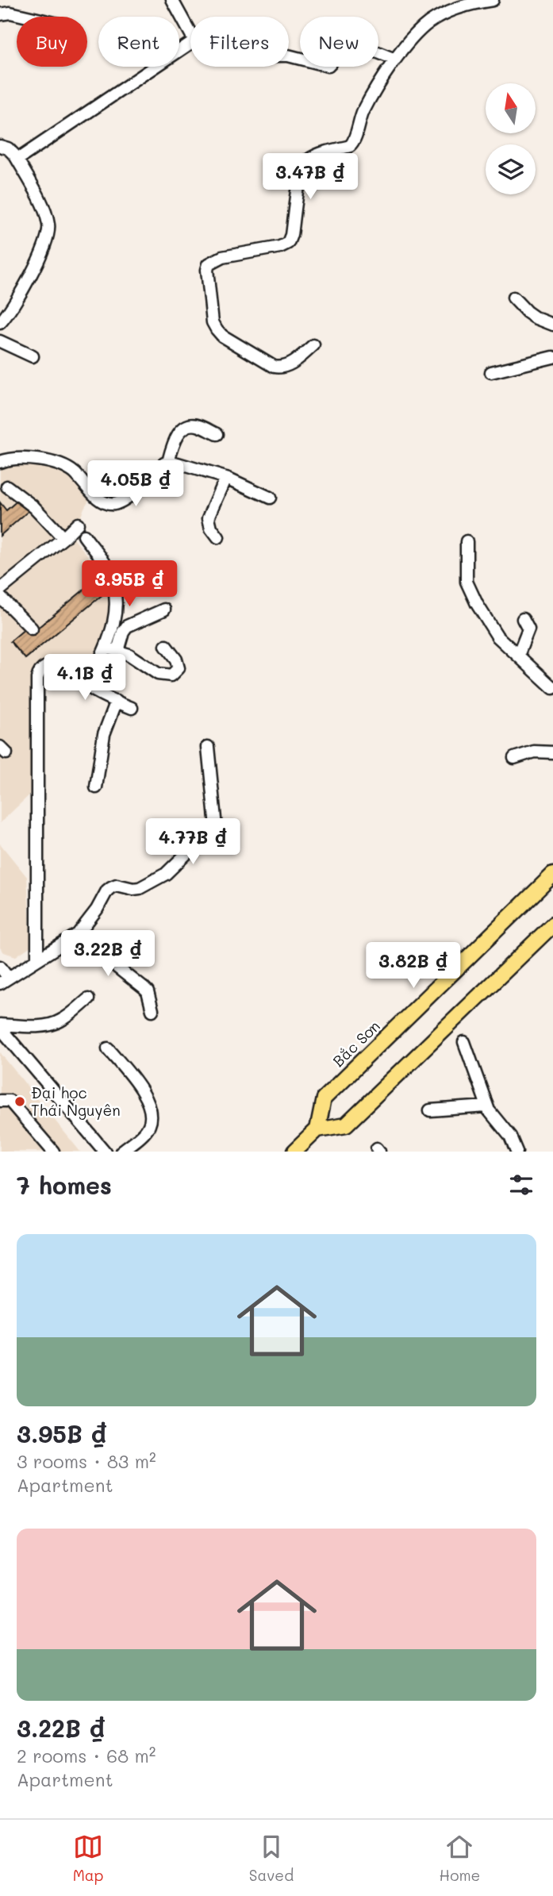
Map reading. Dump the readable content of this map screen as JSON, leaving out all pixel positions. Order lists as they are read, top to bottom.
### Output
{
  "streets": {
    "main road": ["Bắc Sơn"]
  },
  "places": ["Đại học Thái Nguyên"],
  "north": "top",
  "page": {
    "chip": [
      "Buy",
      "Rent",
      "Filters",
      "New"
    ],
    "price": [
      "3.47B ₫",
      "4.05B ₫",
      "3.95B ₫",
      "4.1B ₫",
      "4.77B ₫",
      "3.22B ₫",
      "3.82B ₫"
    ],
    "heading": "7 homes",
    "list": [
      {
        "name": "3.95B ₫",
        "note": "3 rooms · 83 m² · Apartment"
      },
      {
        "name": "3.22B ₫",
        "note": "2 rooms · 68 m² · Apartment"
      }
    ],
    "tabs": ["Map", "Saved", "Home"]
  }
}
